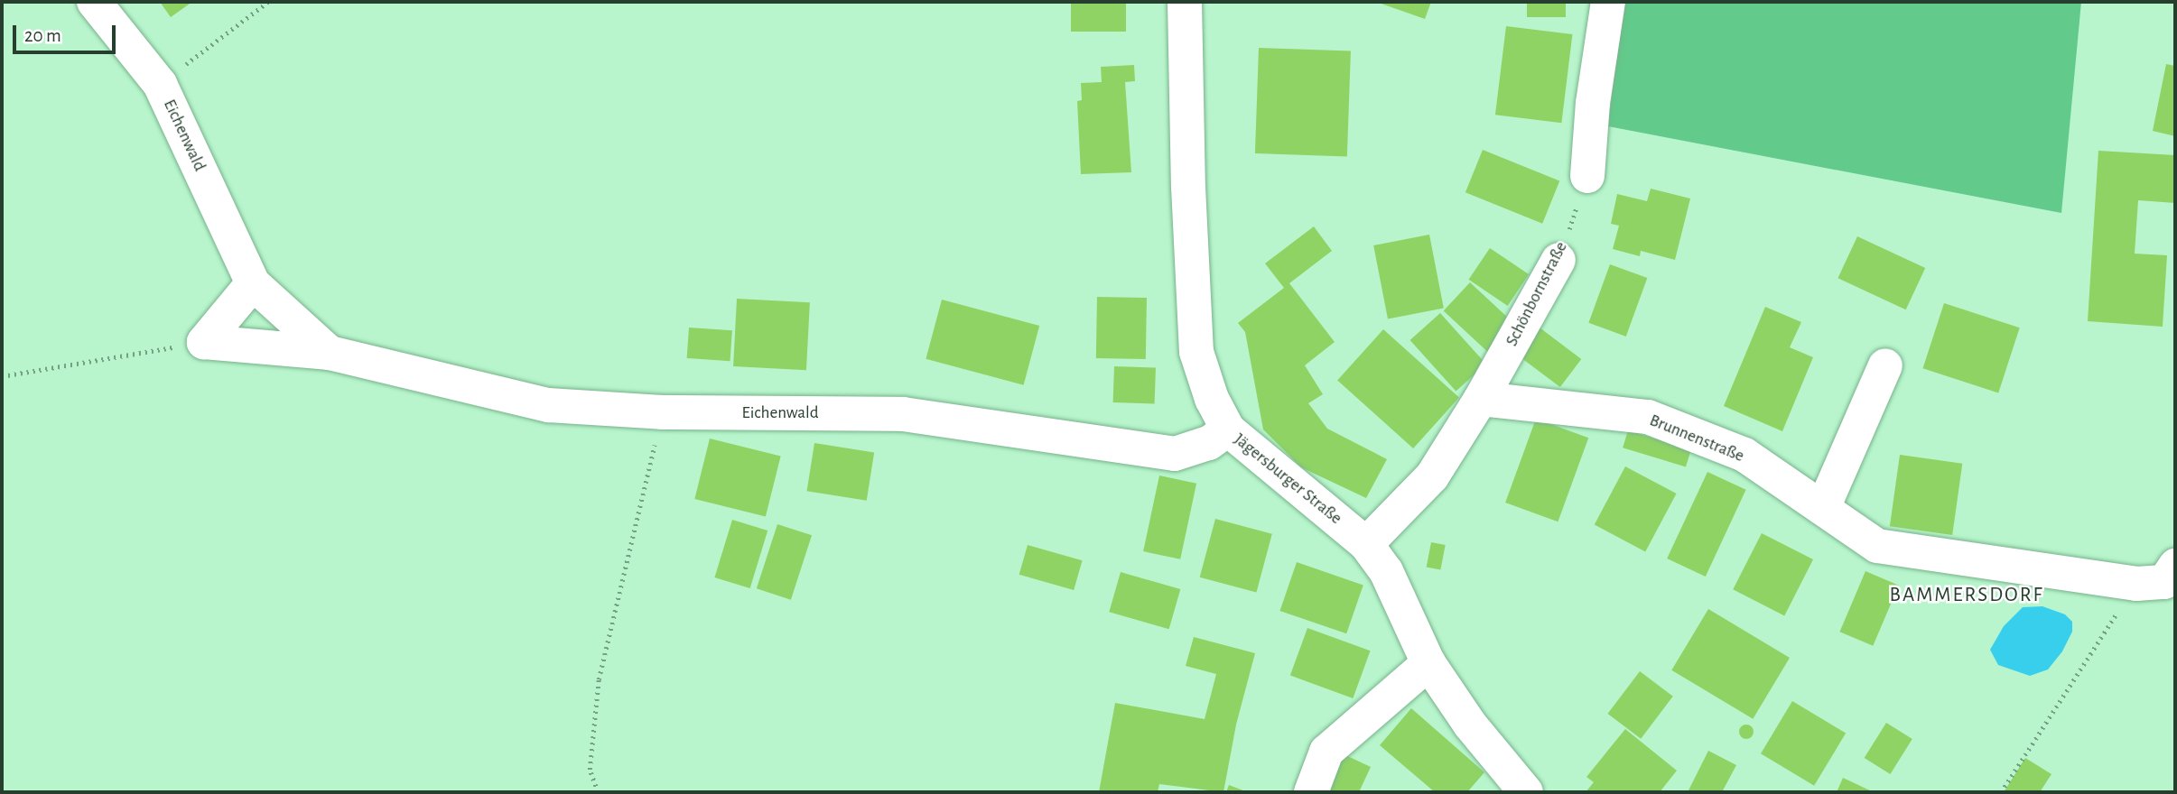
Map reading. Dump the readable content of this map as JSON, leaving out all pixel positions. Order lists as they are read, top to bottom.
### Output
{
  "streets": {
    "street": [
      "Eichenwald",
      "Schönbornstraße",
      "Brunnenstraße",
      "Jägersburger Straße"
    ]
  },
  "crossings": [
    ["Eichenwald", "Jägersburger Straße"],
    ["Schönbornstraße", "Brunnenstraße"],
    ["Schönbornstraße", "Jägersburger Straße"]
  ],
  "districts": ["BAMMERSDORF"],
  "scale_bar": "20 m"
}
